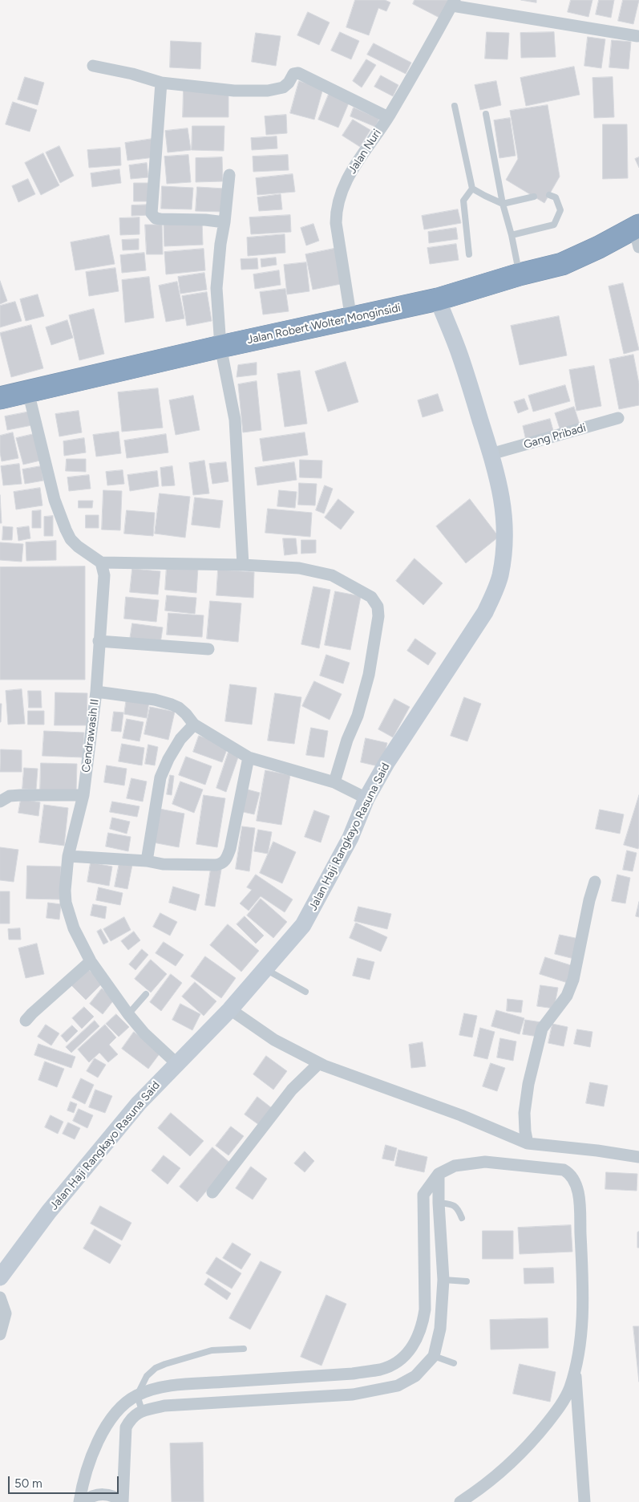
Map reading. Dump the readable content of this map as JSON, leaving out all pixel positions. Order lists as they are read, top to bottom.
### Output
{
  "streets": {
    "highway": ["Jalan Robert Wolter Monginsidi"],
    "street": [
      "Jalan Nuri",
      "Gang Pribadi",
      "Cendrawasih II",
      "Jalan Haji Rangkayo Rasuna Said"
    ]
  },
  "crossings": [
    ["Jalan Nuri", "Jalan Robert Wolter Monginsidi"],
    ["Jalan Robert Wolter Monginsidi", "Jalan Haji Rangkayo Rasuna Said"],
    ["Gang Pribadi", "Jalan Haji Rangkayo Rasuna Said"],
    ["Cendrawasih II", "Jalan Haji Rangkayo Rasuna Said"]
  ],
  "scale_bar": "50 m"
}
